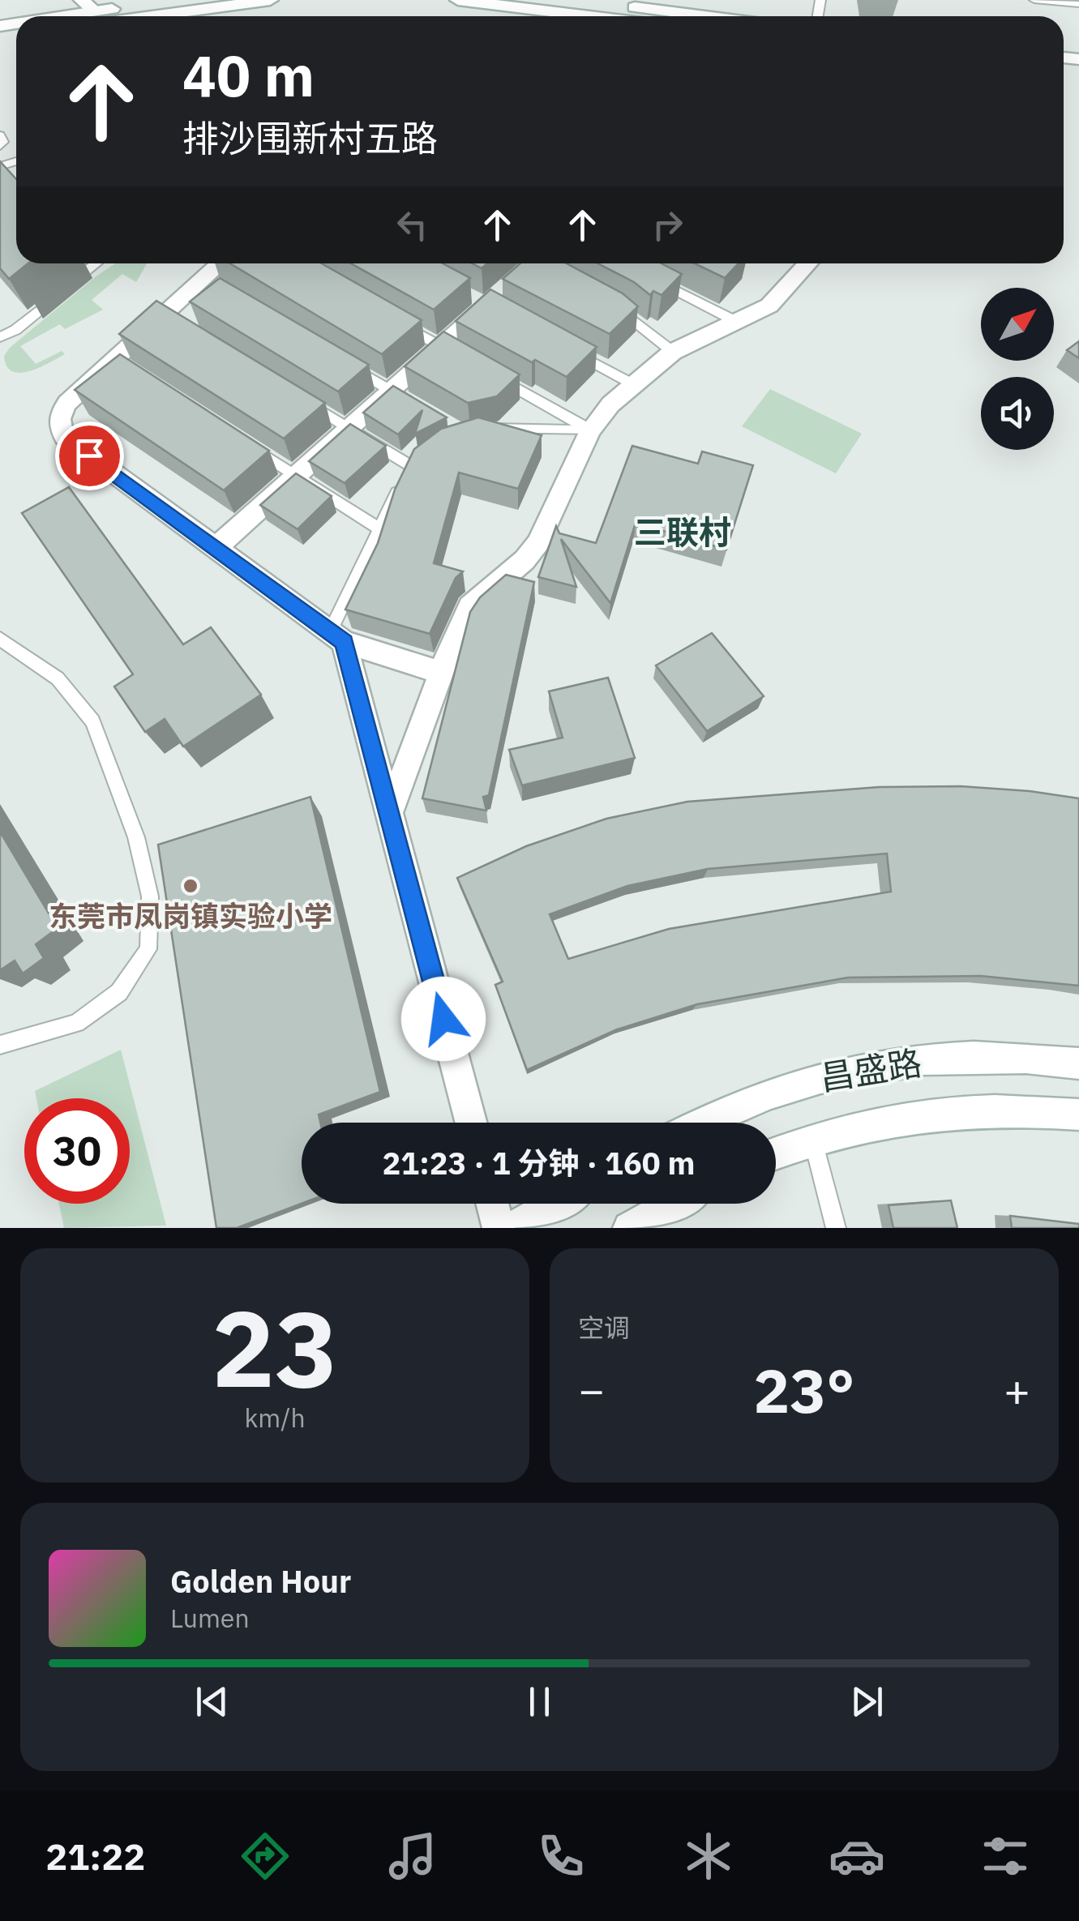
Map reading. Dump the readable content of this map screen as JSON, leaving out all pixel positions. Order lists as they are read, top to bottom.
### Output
{
  "streets": {
    "street": ["昌盛路"]
  },
  "districts": ["三联村"],
  "places": ["东莞市凤岗镇实验小学"],
  "north": "top right",
  "page": {
    "turn": ["40 m", "排沙围新村五路"],
    "limit": "30",
    "trip": "21:23 · 1 分钟 · 160 m",
    "tile": [
      ["23", "km/h"],
      "空调"
    ],
    "heat": ["−", "23°", "+"],
    "song": ["Golden Hour", "Lumen"],
    "tabs": "21:22"
  }
}
